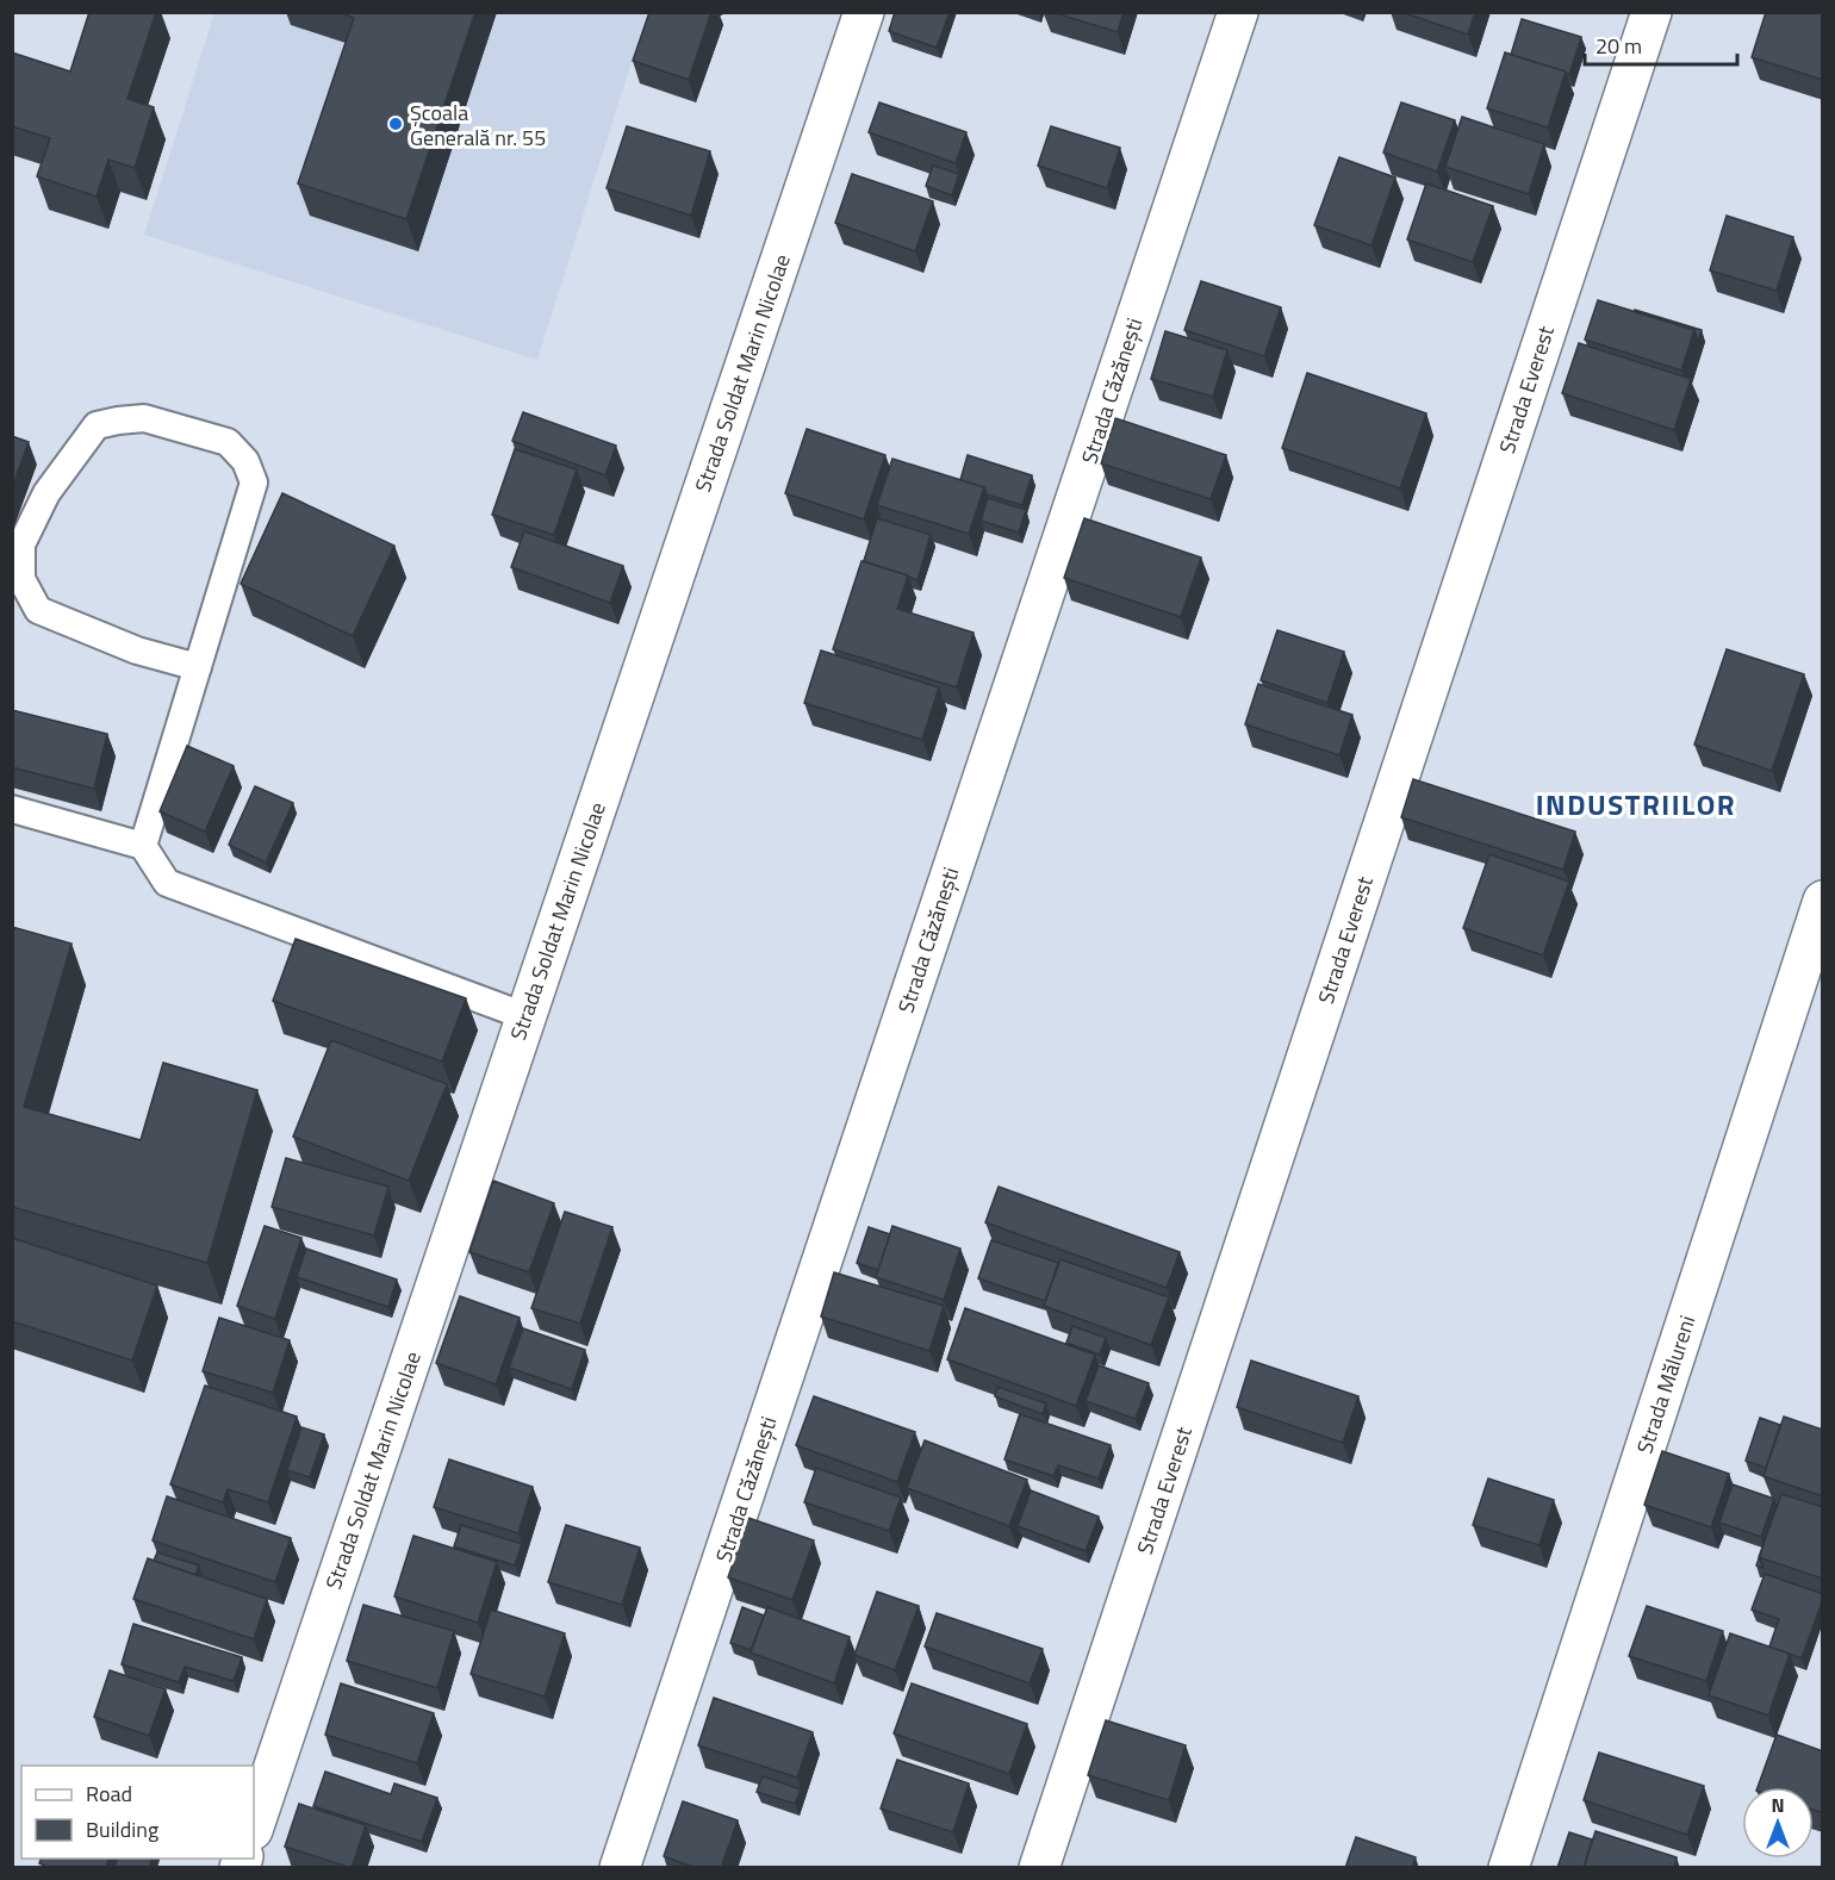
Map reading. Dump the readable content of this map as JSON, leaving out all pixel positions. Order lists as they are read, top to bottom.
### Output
{
  "streets": {
    "street": [
      "Strada Soldat Marin Nicolae",
      "Strada Everest",
      "Strada Căzănești",
      "Strada Mălureni"
    ]
  },
  "districts": ["INDUSTRIILOR"],
  "places": ["Școala Generală nr. 55"],
  "legend": ["Road", "Building"],
  "scale_bar": "20 m",
  "north": "top"
}
